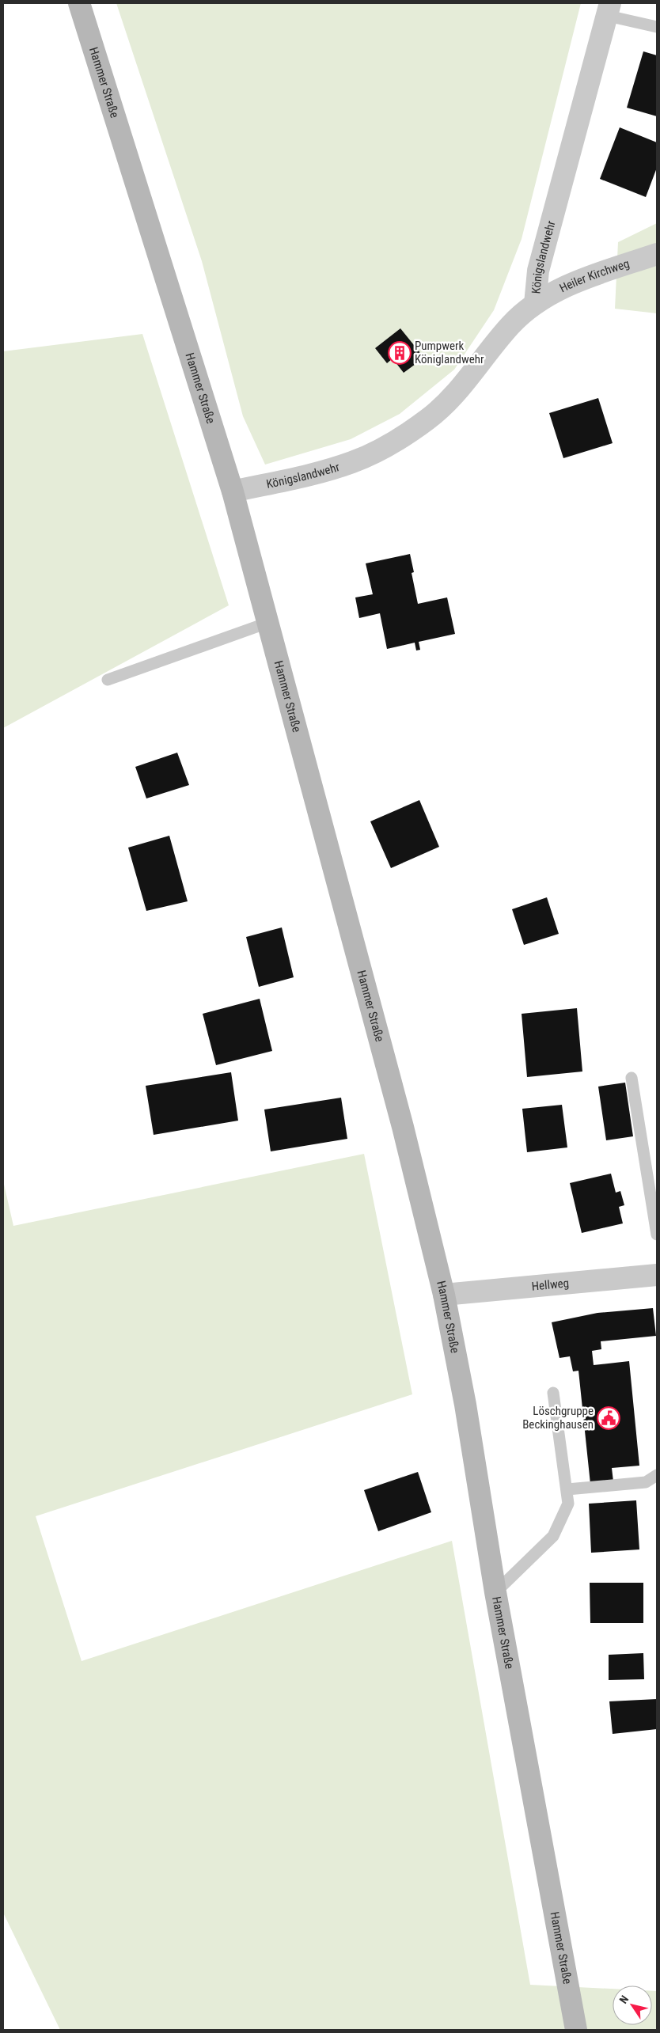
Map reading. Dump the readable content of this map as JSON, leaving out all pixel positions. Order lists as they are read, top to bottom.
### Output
{
  "streets": {
    "main road": ["Hammer Straße"],
    "street": ["Königslandwehr", "Heiler Kirchweg", "Hellweg"]
  },
  "crossings": [
    ["Hammer Straße", "Königslandwehr"],
    ["Hammer Straße", "Hellweg"],
    ["Königslandwehr", "Heiler Kirchweg"]
  ],
  "places": {
    "building": ["Pumpwerk Königlandwehr"],
    "public building": ["Löschgruppe Beckinghausen"]
  },
  "north": "top left"
}
